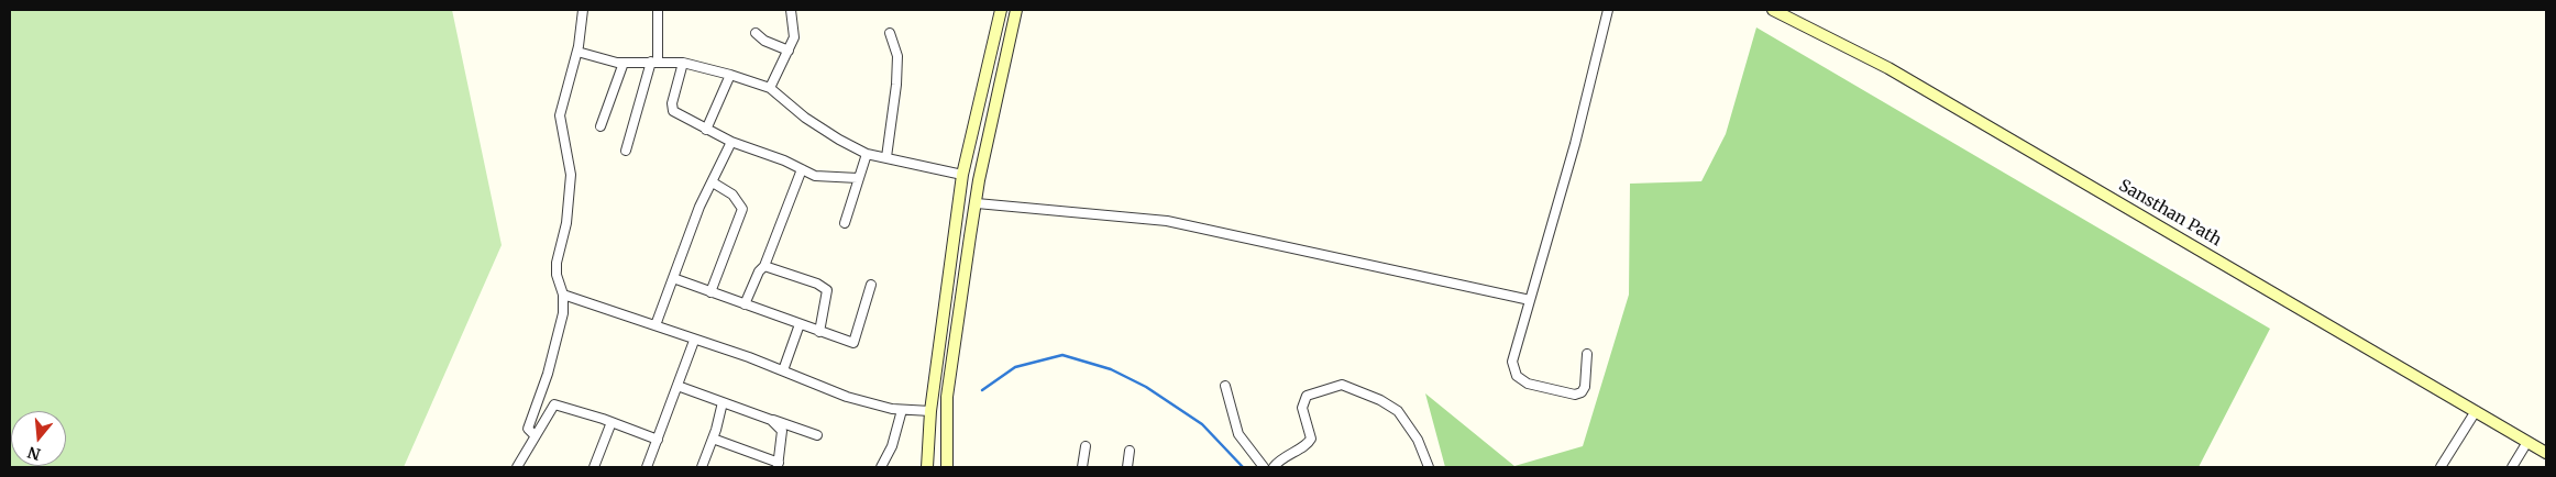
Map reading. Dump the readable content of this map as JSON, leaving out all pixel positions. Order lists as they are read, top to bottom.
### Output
{
  "streets": {
    "main road": ["Sansthan Path"]
  },
  "north": "bottom"
}
